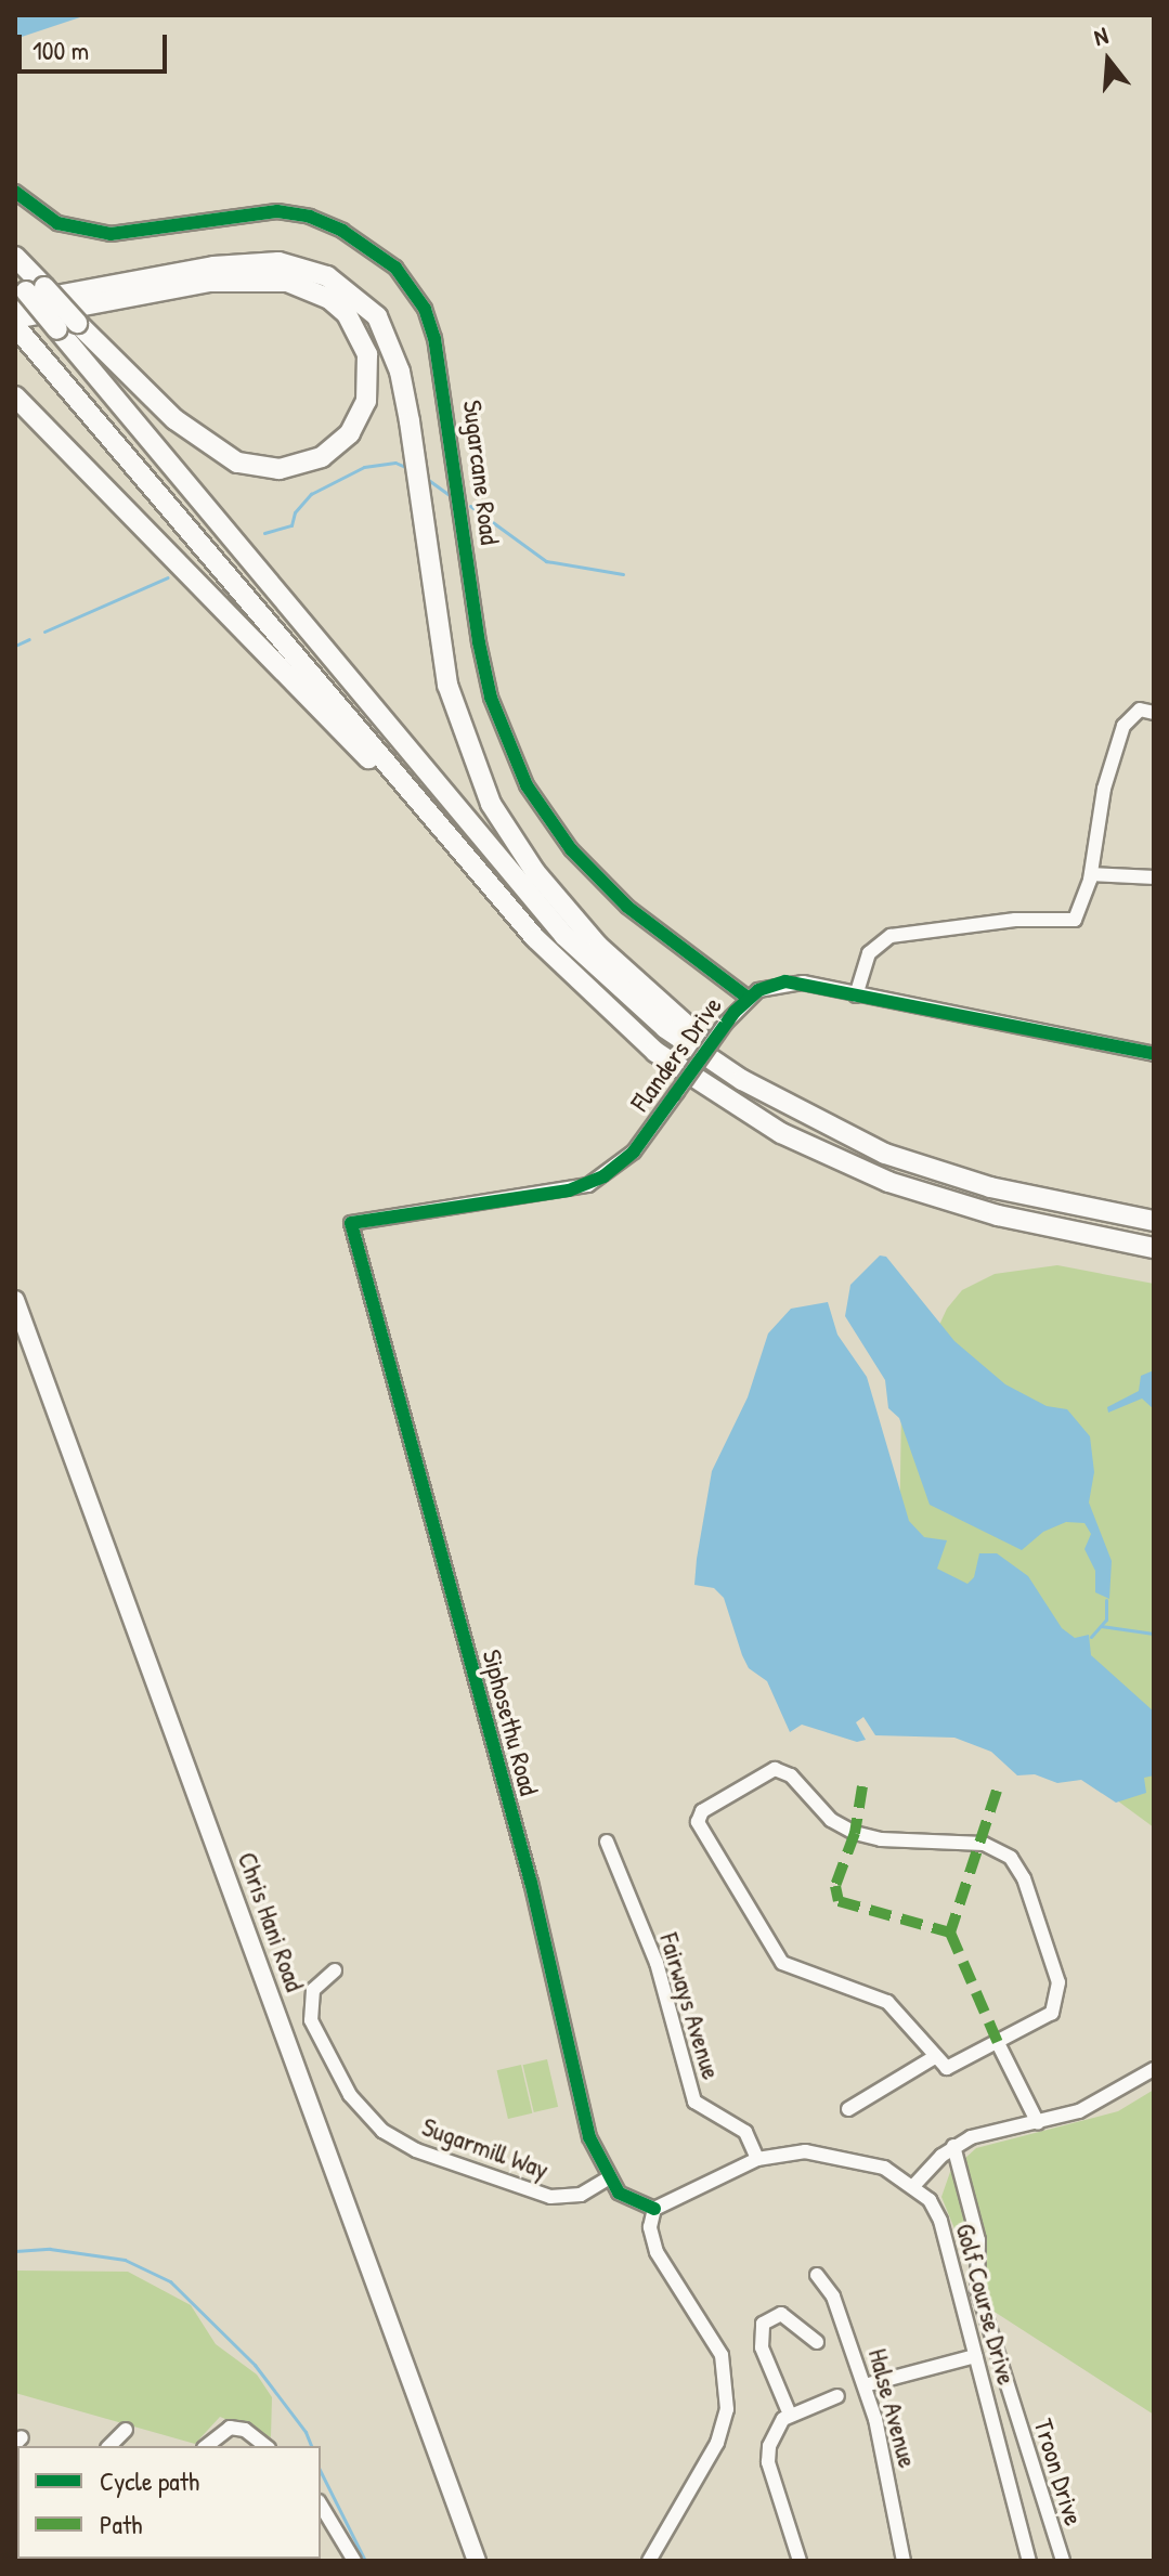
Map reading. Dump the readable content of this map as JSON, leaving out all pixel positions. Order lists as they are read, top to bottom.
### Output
{
  "streets": {
    "main road": ["Chris Hani Road"],
    "street": [
      "Sugarcane Road",
      "Flanders Drive",
      "Siphosethu Road",
      "Fairways Avenue",
      "Sugarmill Way",
      "Golf Course Drive",
      "Halse Avenue",
      "Troon Drive"
    ]
  },
  "crossings": [
    ["Sugarcane Road", "Flanders Drive"],
    ["Flanders Drive", "Siphosethu Road"],
    ["Siphosethu Road", "Sugarmill Way"],
    ["Siphosethu Road", "Golf Course Drive"],
    ["Fairways Avenue", "Golf Course Drive"]
  ],
  "legend": ["Cycle path", "Path"],
  "scale_bar": "100 m",
  "north": "top"
}
